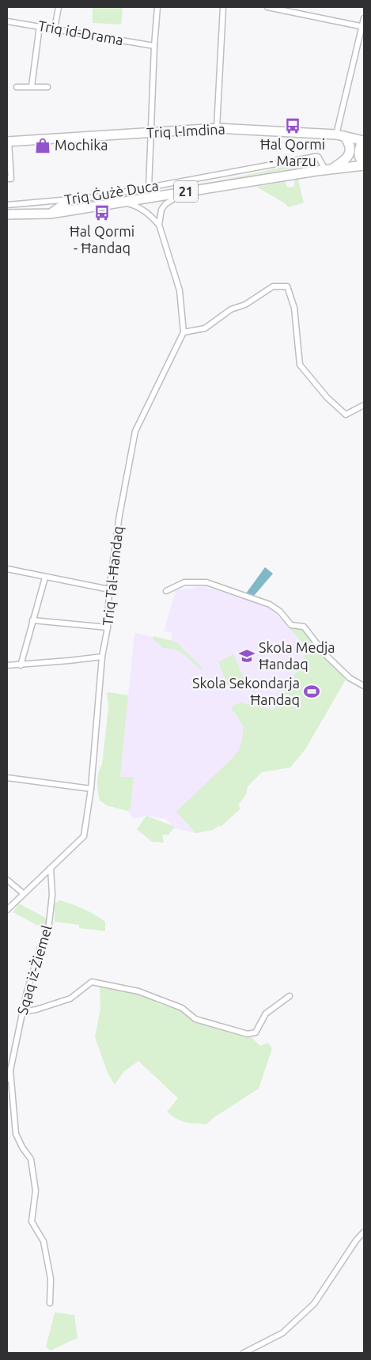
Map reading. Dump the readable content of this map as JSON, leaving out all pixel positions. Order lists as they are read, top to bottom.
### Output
{
  "streets": {
    "highway": ["Triq l-Imdina", "21", "Triq Ġużè Duca"],
    "street": ["Triq id-Drama", "Triq Tal-Ħandaq", "Sqaq iż-Żiemel"]
  },
  "crossings": [
    ["Triq Tal-Ħandaq", "Sqaq iż-Żiemel"]
  ],
  "places": {
    "bus stop": ["Ħal Qormi - Marzu", "Ħal Qormi - Ħandaq"],
    "shop": ["Mochika"],
    "school or university": ["Skola Medja Ħandaq"],
    "sports": ["Skola Sekondarja Ħandaq"]
  }
}
